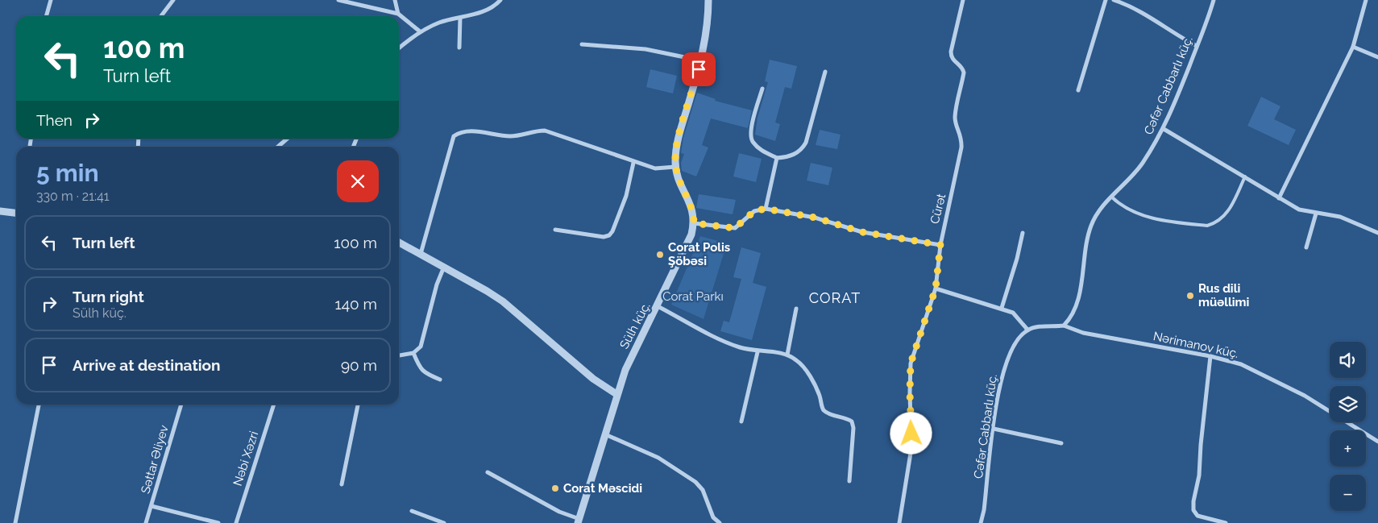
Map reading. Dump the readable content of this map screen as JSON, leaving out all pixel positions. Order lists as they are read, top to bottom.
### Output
{
  "streets": {
    "street": [
      "Cəfər Cabbarlı küç.",
      "Cürət",
      "Sülh küç.",
      "Nərimanov küç.",
      "Nəbi Xəzri",
      "Səttar Əliyev"
    ]
  },
  "crossings": [
    ["Cəfər Cabbarlı küç.", "Nərimanov küç."]
  ],
  "districts": ["CORAT"],
  "parks": ["Corat Parkı"],
  "places": ["Corat Polis Şöbəsi", "Rus dili müəllimi", "Corat Məscidi"],
  "page": {
    "turn": ["100 m", "Turn left"],
    "then": "Then",
    "heading": ["5 min", "330 m · 21:41"],
    "list": [
      {
        "name": "Turn left",
        "value": "100 m"
      },
      {
        "name": "Turn right",
        "note": "Sülh küç.",
        "value": "140 m"
      },
      {
        "name": "Arrive at destination",
        "value": "90 m"
      }
    ],
    "map_buttons": ["+", "−"]
  }
}
